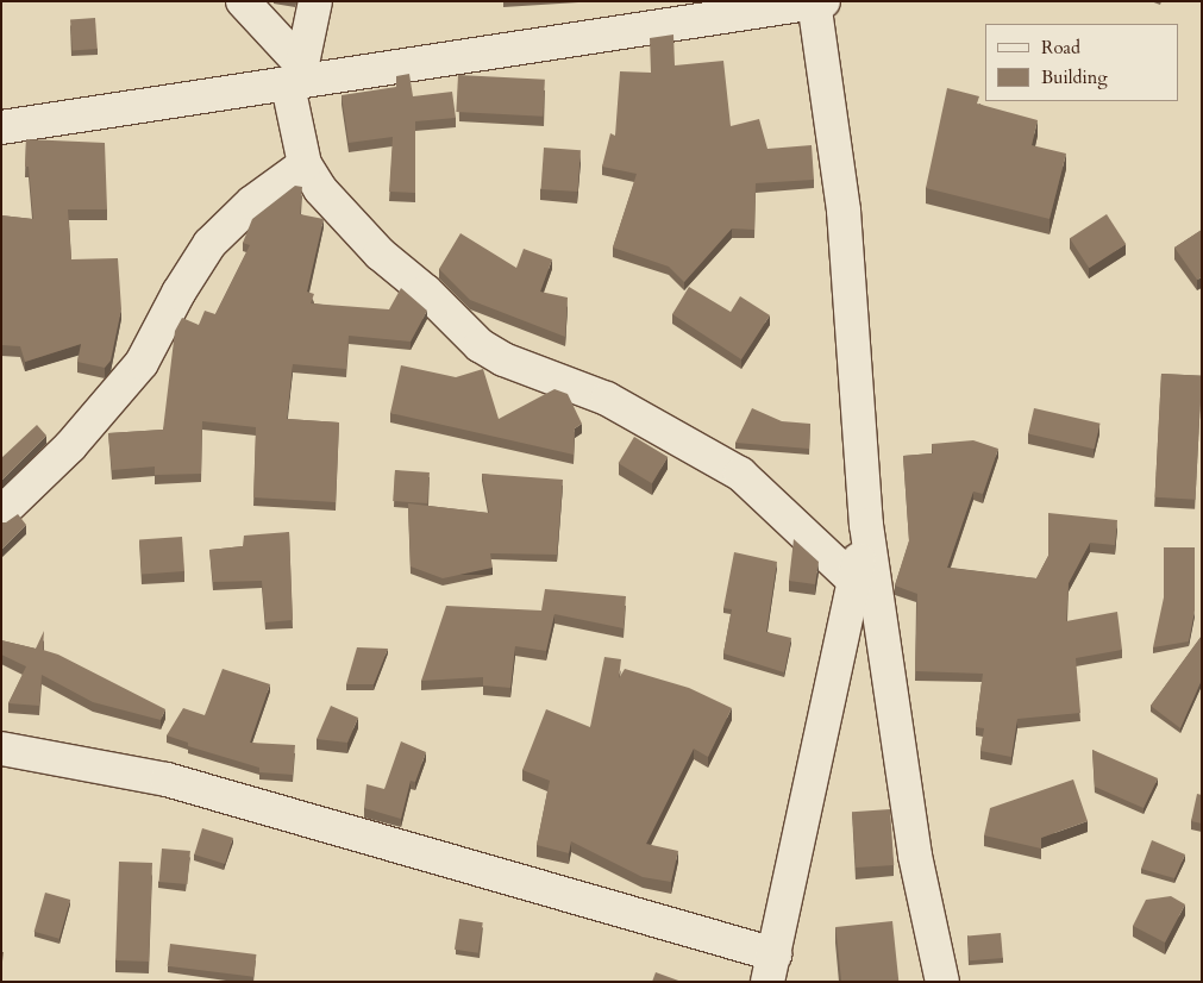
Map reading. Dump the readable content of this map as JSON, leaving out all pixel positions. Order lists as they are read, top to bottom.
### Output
{
  "legend": ["Road", "Building"]
}
